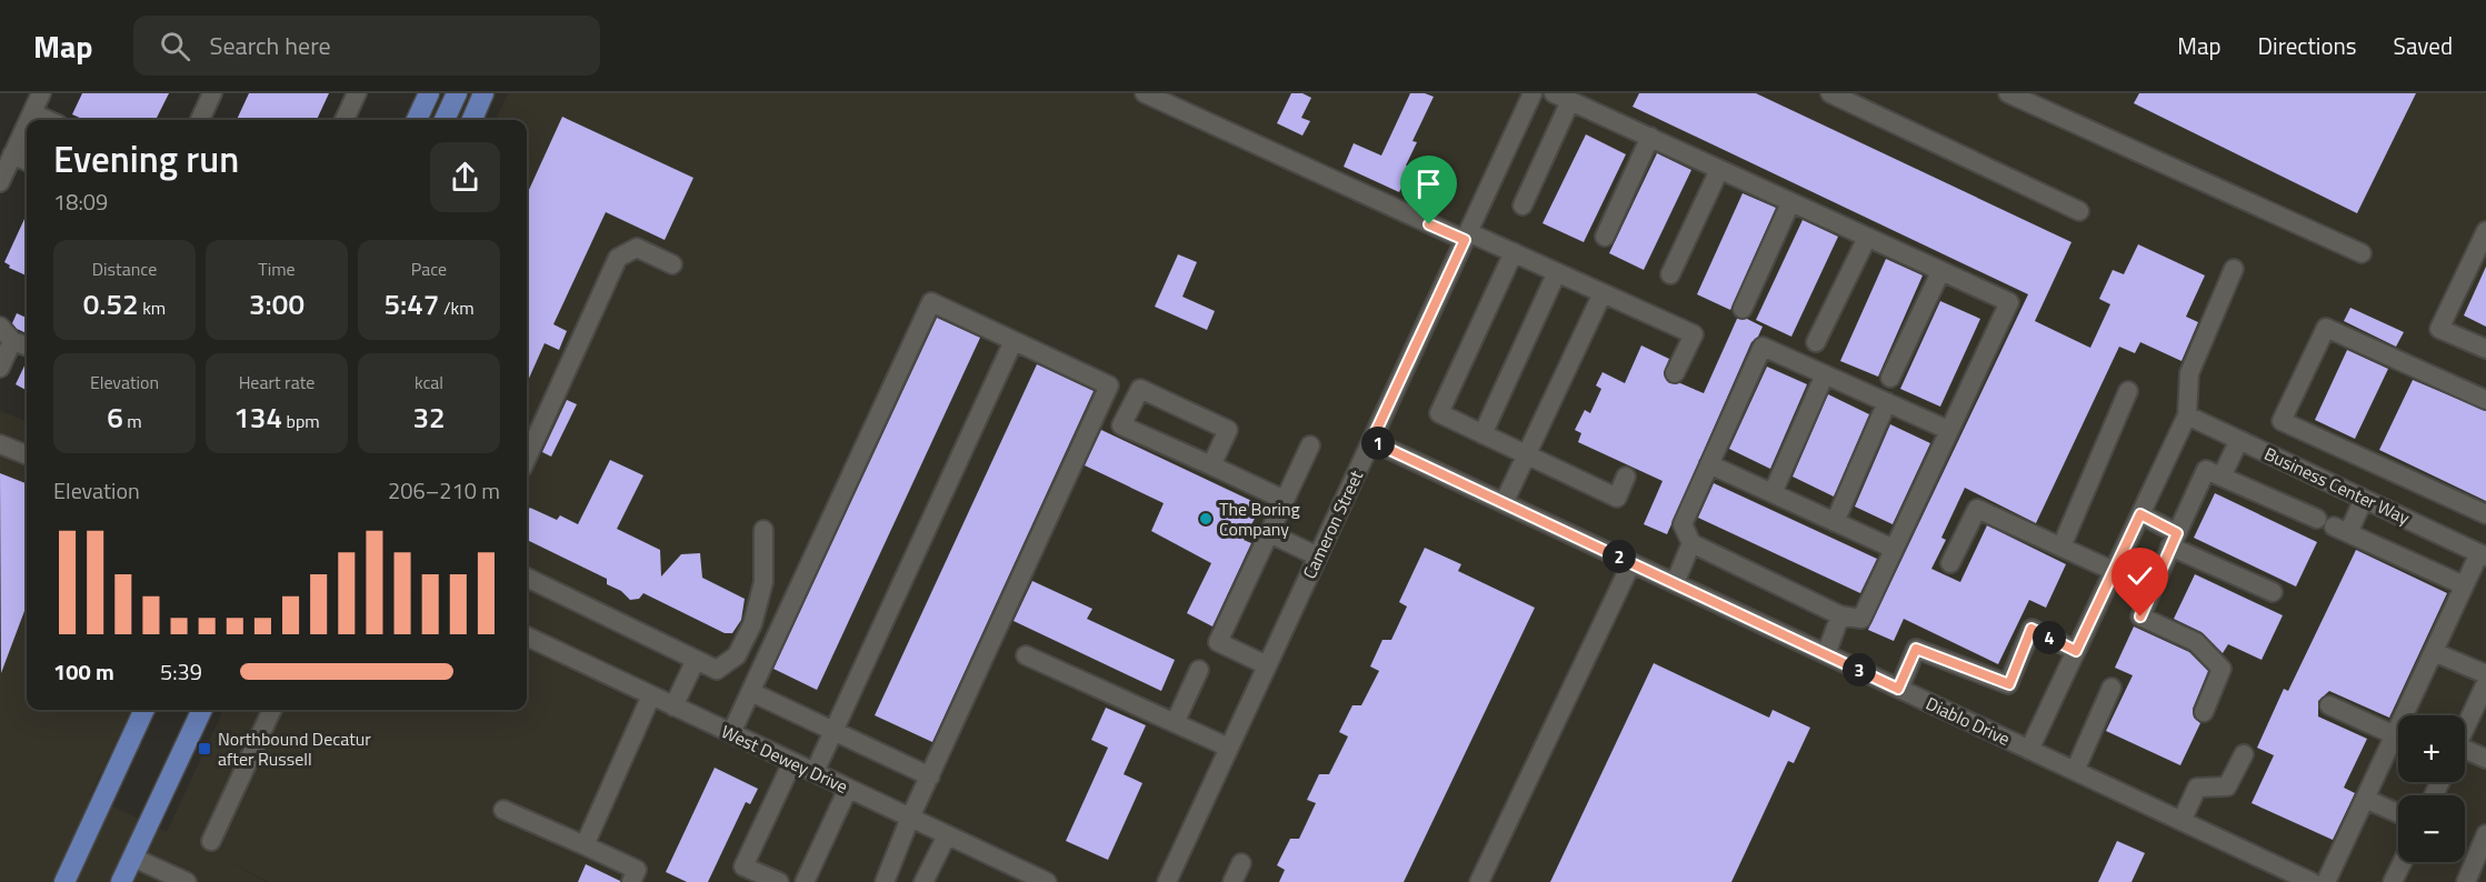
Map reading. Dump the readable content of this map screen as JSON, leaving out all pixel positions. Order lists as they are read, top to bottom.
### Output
{
  "streets": {
    "street": [
      "Business Center Way",
      "Cameron Street",
      "Diablo Drive",
      "West Dewey Drive"
    ]
  },
  "crossings": [
    ["Cameron Street", "Diablo Drive"]
  ],
  "places": {
    "other": ["The Boring Company"],
    "transit": ["Northbound Decatur after Russell"]
  },
  "page": {
    "header": "Map",
    "search": "Search here",
    "nav": ["Map", "Directions", "Saved"],
    "heading": ["Evening run", "18:09"],
    "stats": [
      ["Distance", "0.52 km"],
      ["Time", "3:00"],
      ["Pace", "5:47 /km"],
      ["Elevation", "6 m"],
      ["Heart rate", "134 bpm"],
      ["kcal", "32"]
    ],
    "pins": [
      "1",
      "2",
      "4",
      "3"
    ],
    "chart": ["Elevation", "206–210 m"],
    "list": [
      {
        "name": "100 m",
        "note": "5:39"
      }
    ],
    "map_buttons": ["+", "−"]
  }
}
